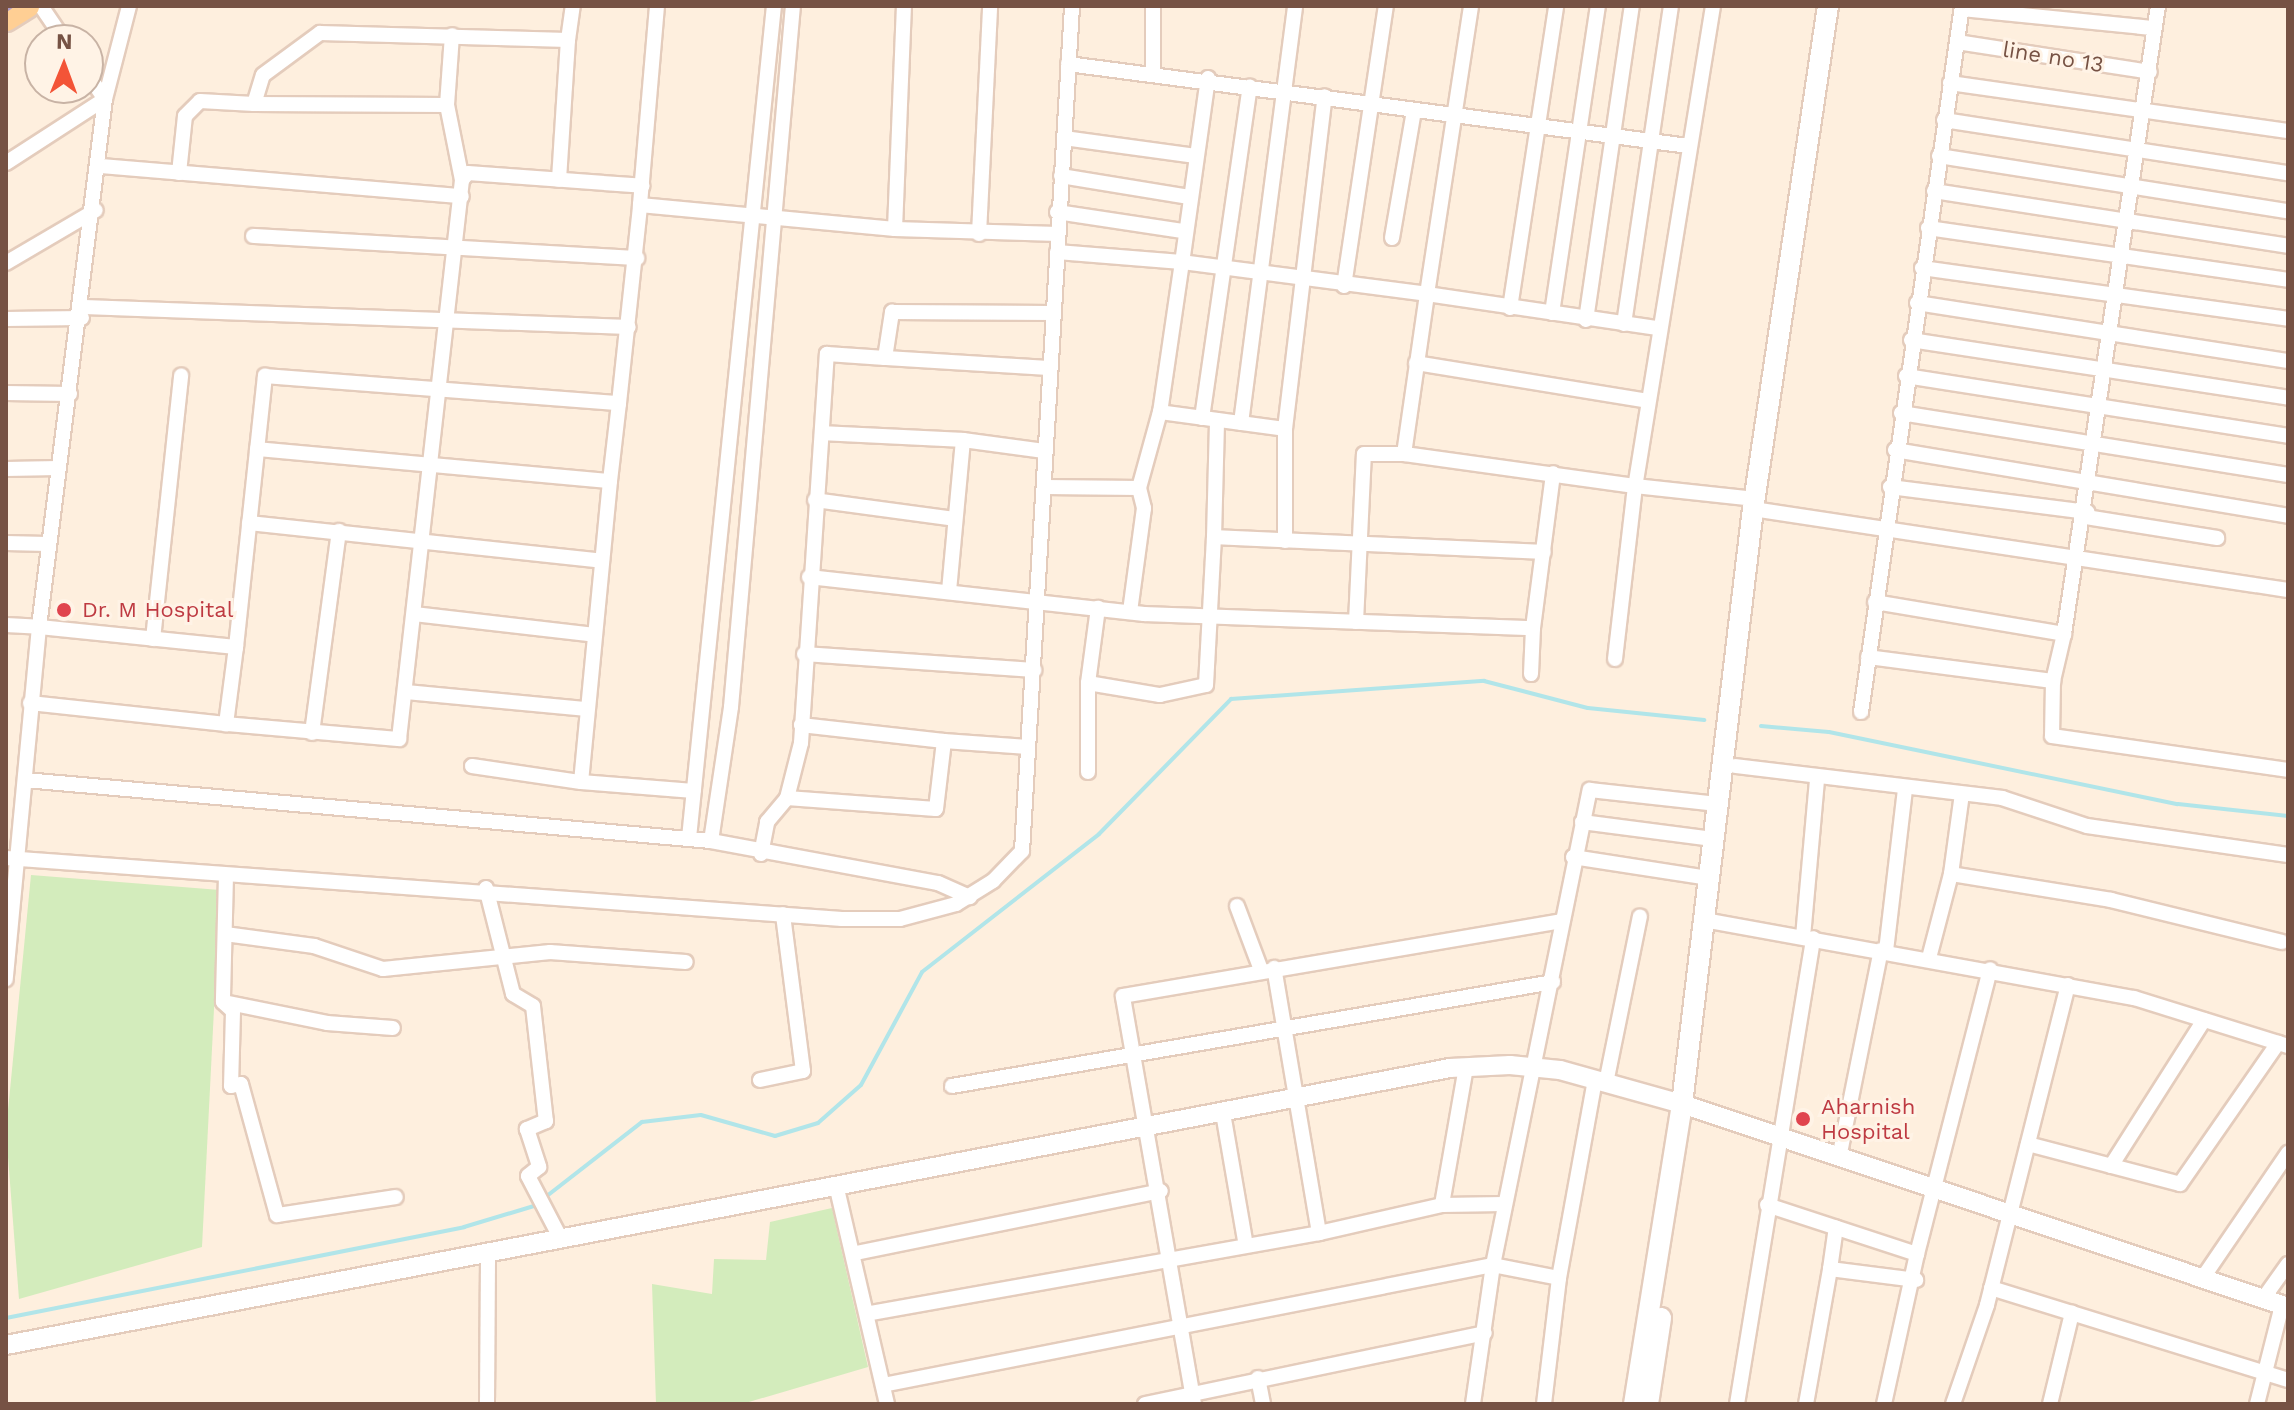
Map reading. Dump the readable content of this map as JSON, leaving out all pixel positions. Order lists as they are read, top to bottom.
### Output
{
  "streets": {
    "street": ["line no 13"]
  },
  "places": ["Dr. M Hospital", "Aharnish Hospital"],
  "north": "top"
}
